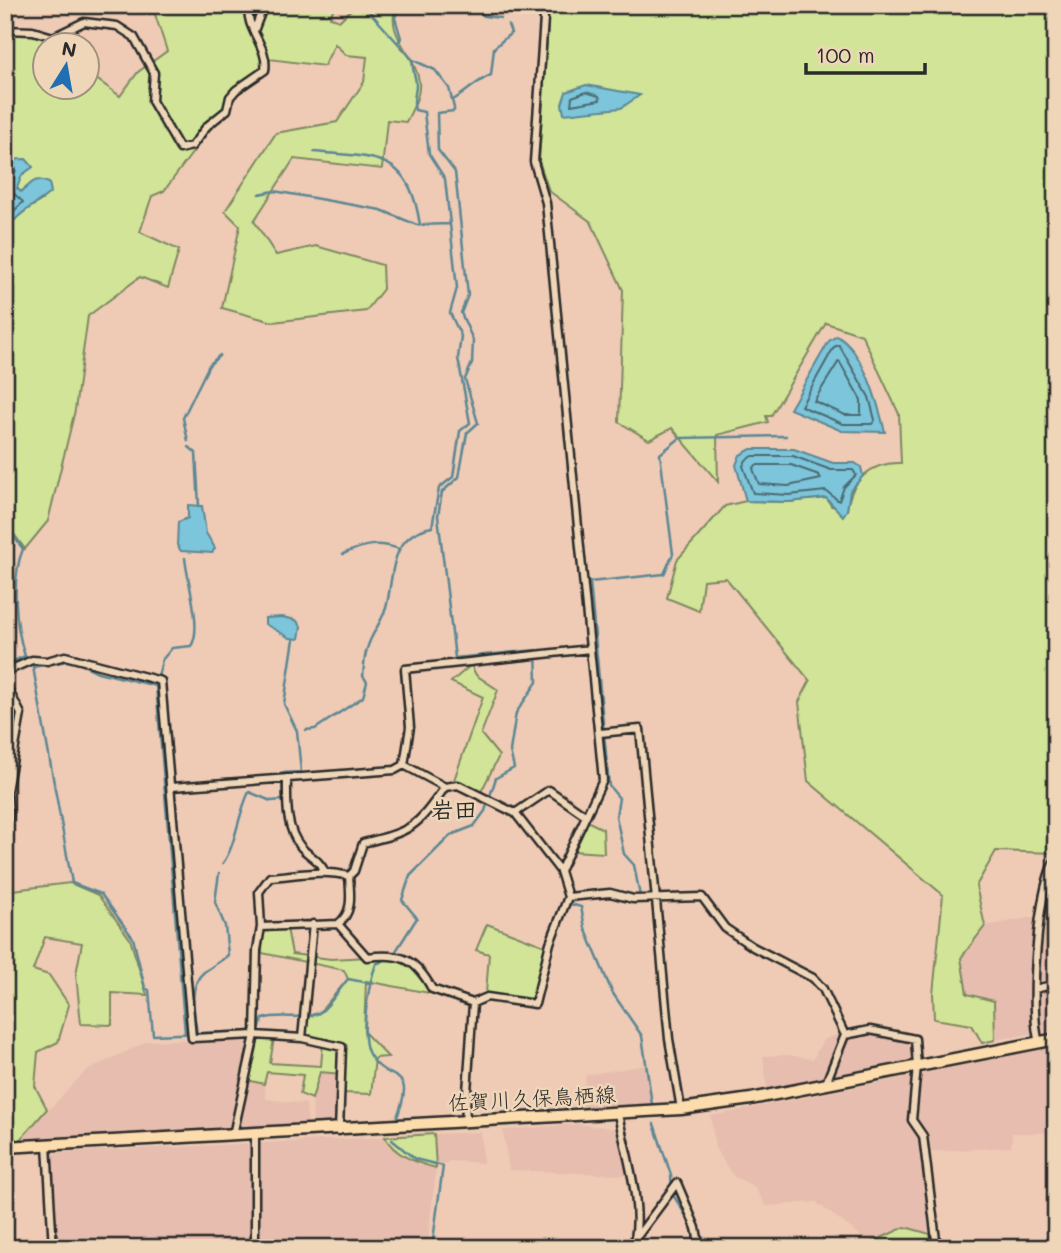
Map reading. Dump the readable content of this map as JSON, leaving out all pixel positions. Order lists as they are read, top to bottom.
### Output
{
  "streets": {
    "main road": ["佐賀川久保鳥栖線"]
  },
  "districts": ["岩田"],
  "scale_bar": "100 m",
  "north": "top"
}
